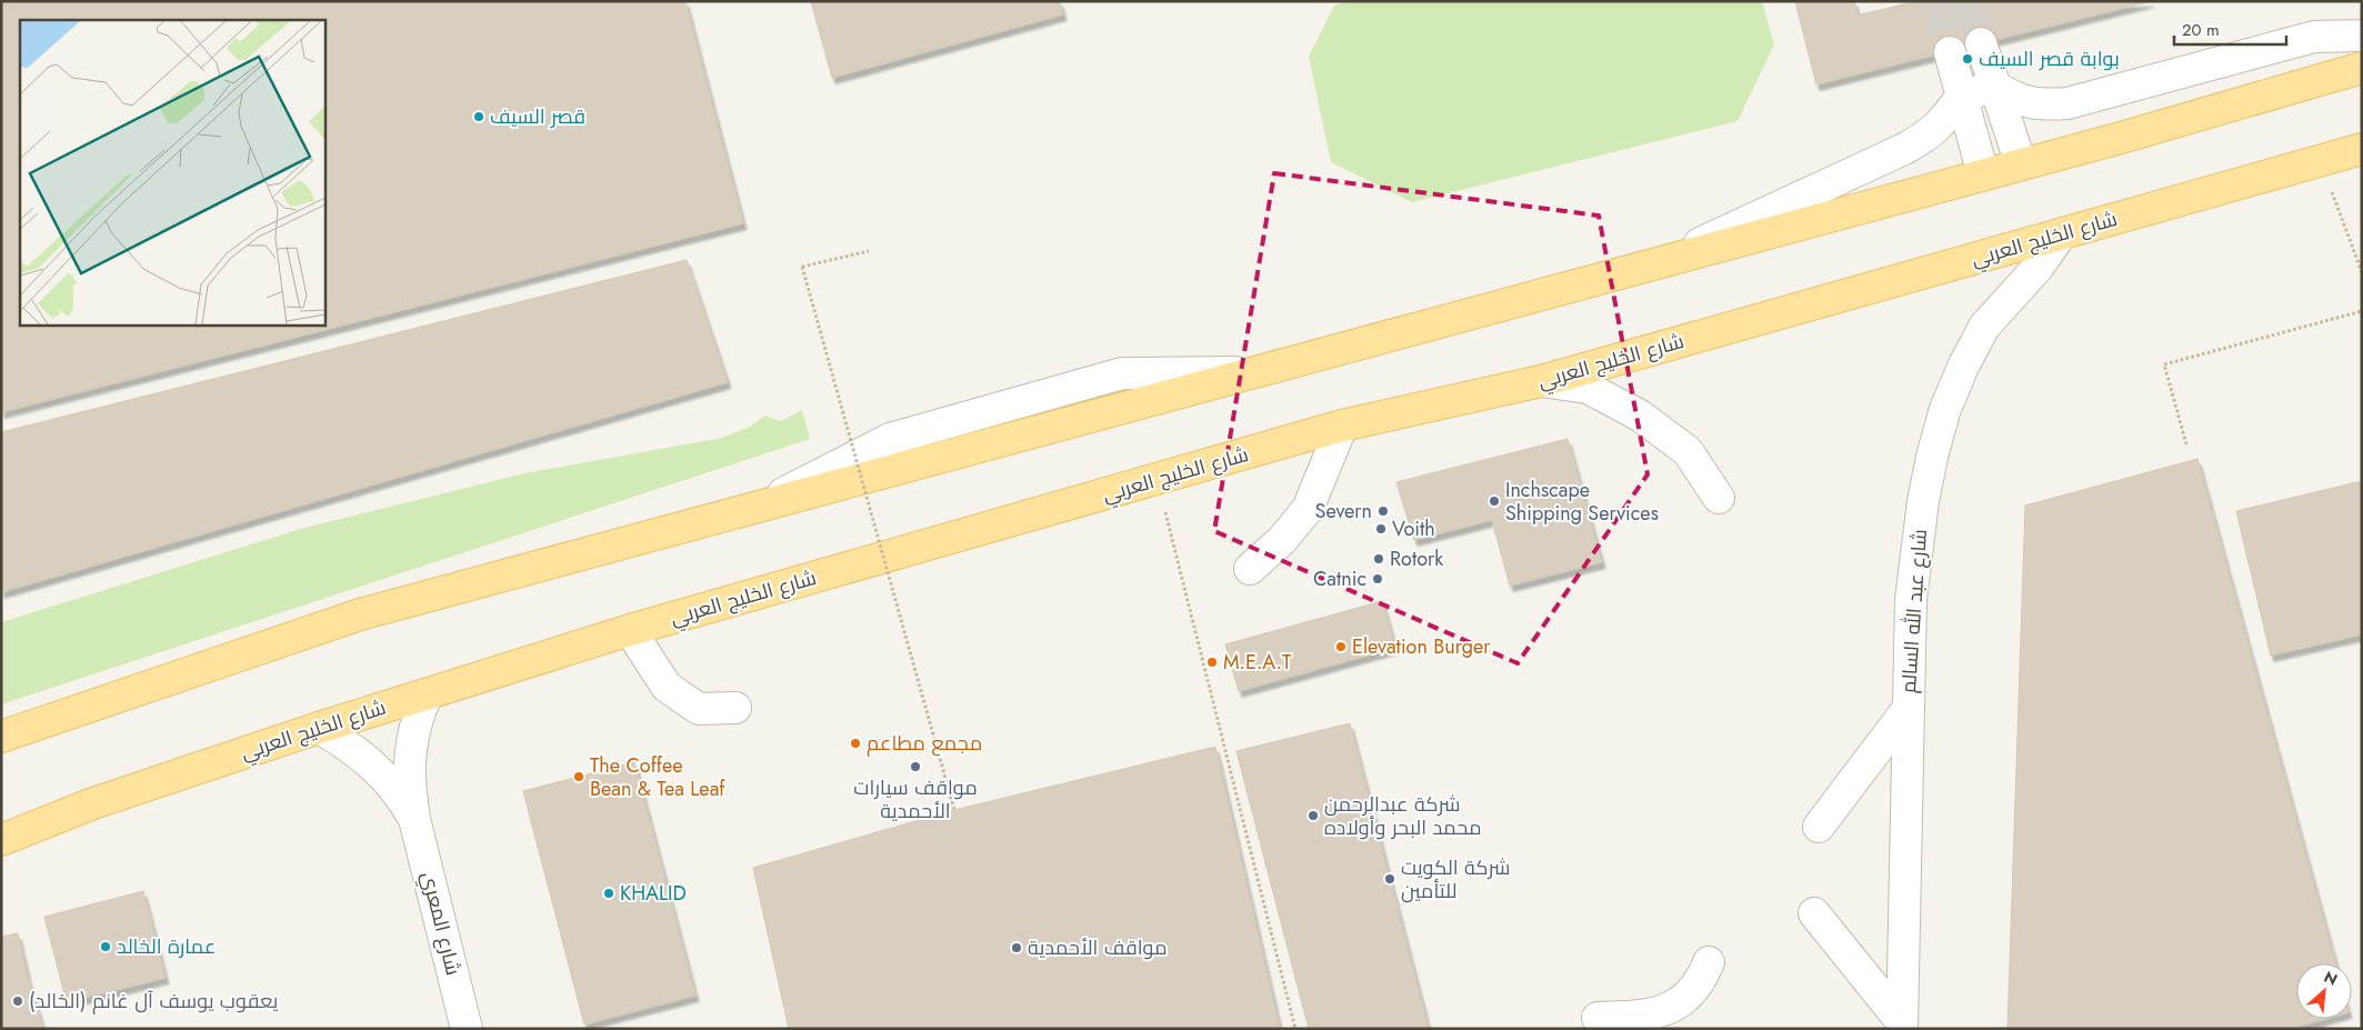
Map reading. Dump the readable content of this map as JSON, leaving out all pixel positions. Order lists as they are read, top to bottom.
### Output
{
  "streets": {
    "main road": ["شارع الخليج العربي"],
    "street": ["شارع عبد الله السالم", "شارع المعري"]
  },
  "crossings": [
    ["شارع الخليج العربي", "شارع عبد الله السالم"],
    ["شارع الخليج العربي", "شارع المعري"]
  ],
  "places": [
    "بوابة قصر السيف",
    "قصر السيف",
    "Inchscape Shipping Services",
    "Severn",
    "Voith",
    "Rotork",
    "Catnic",
    "Elevation Burger",
    "M.E.A.T",
    "مجمع مطاعم",
    "مواقف سيارات الأحمدية",
    "The Coffee Bean & Tea Leaf",
    "شركة عبدالرحمن محمد البحر وأولاده",
    "شركة الكويت للتأمين",
    "KHALID",
    "عمارة الخالد",
    "مواقف الأحمدية",
    "يعقوب يوسف آل غانم (الخالد)"
  ],
  "scale_bar": "20 m",
  "north": "top right"
}
